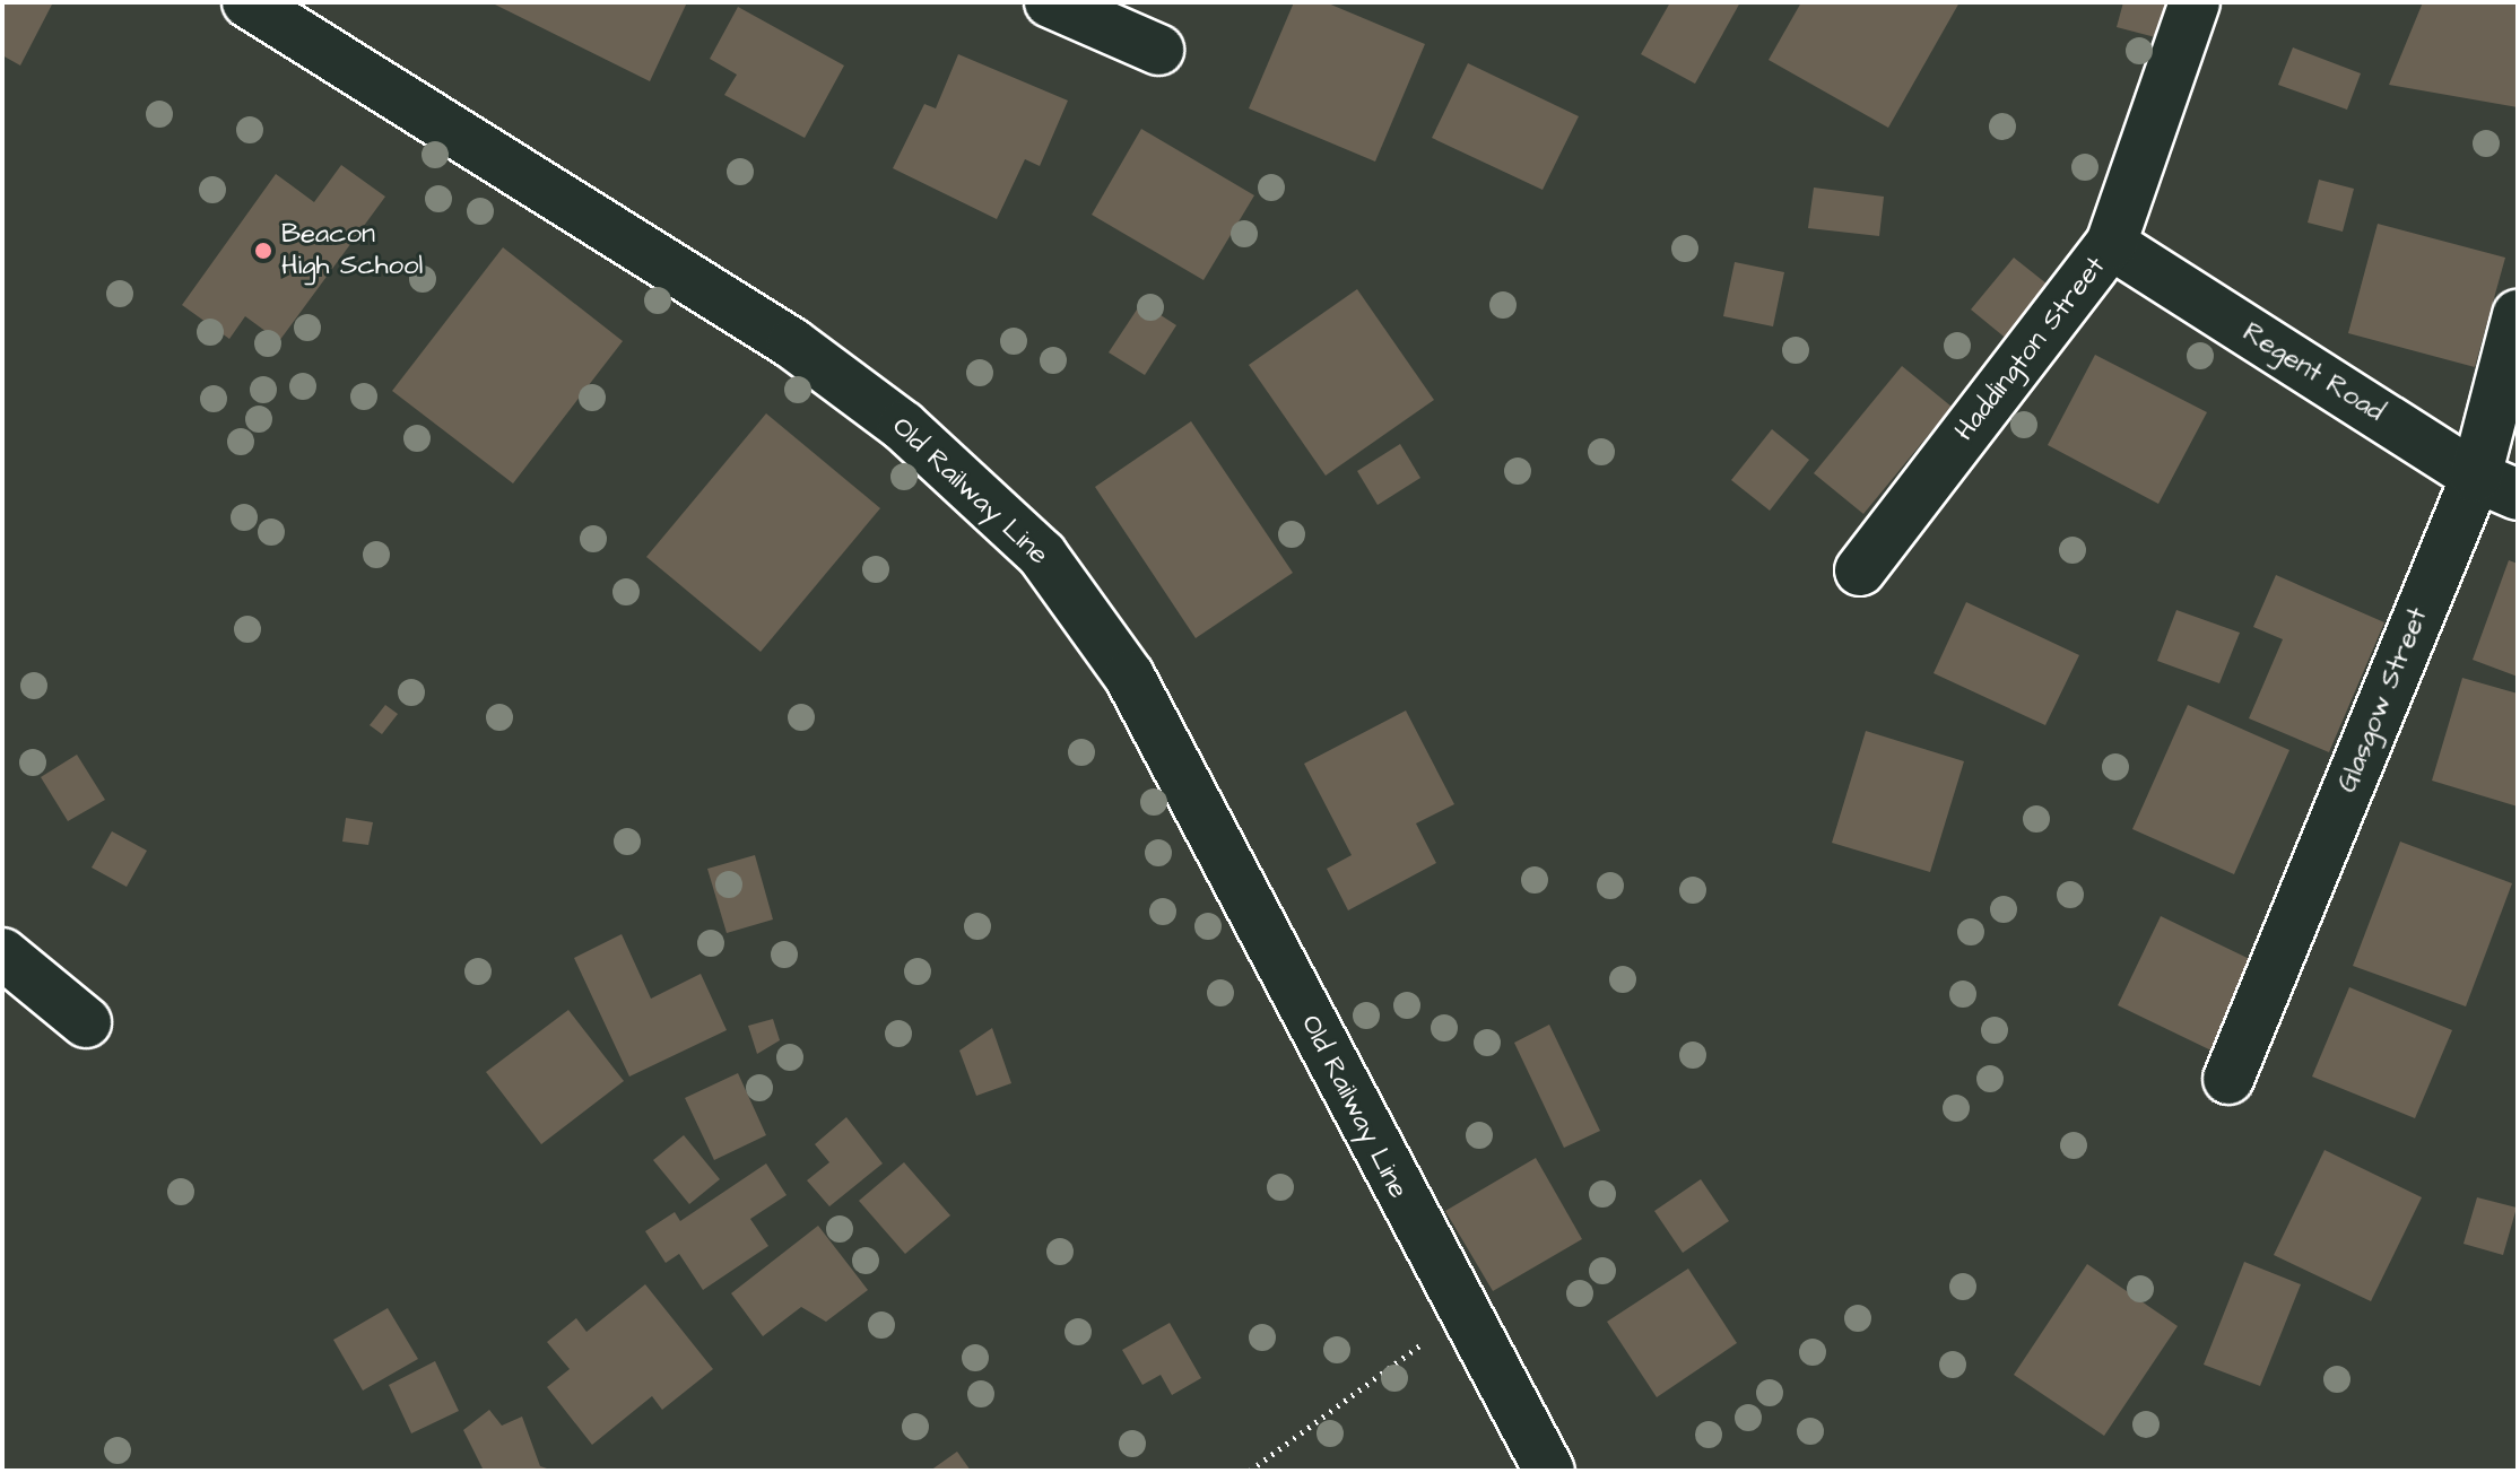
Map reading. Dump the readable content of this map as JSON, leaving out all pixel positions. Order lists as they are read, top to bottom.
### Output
{
  "streets": {
    "street": [
      "Haddington Street",
      "Regent Road",
      "Old Railway Line",
      "Glasgow Street"
    ]
  },
  "crossings": [
    ["Haddington Street", "Regent Road"],
    ["Regent Road", "Glasgow Street"]
  ],
  "places": ["Beacon High School"]
}
